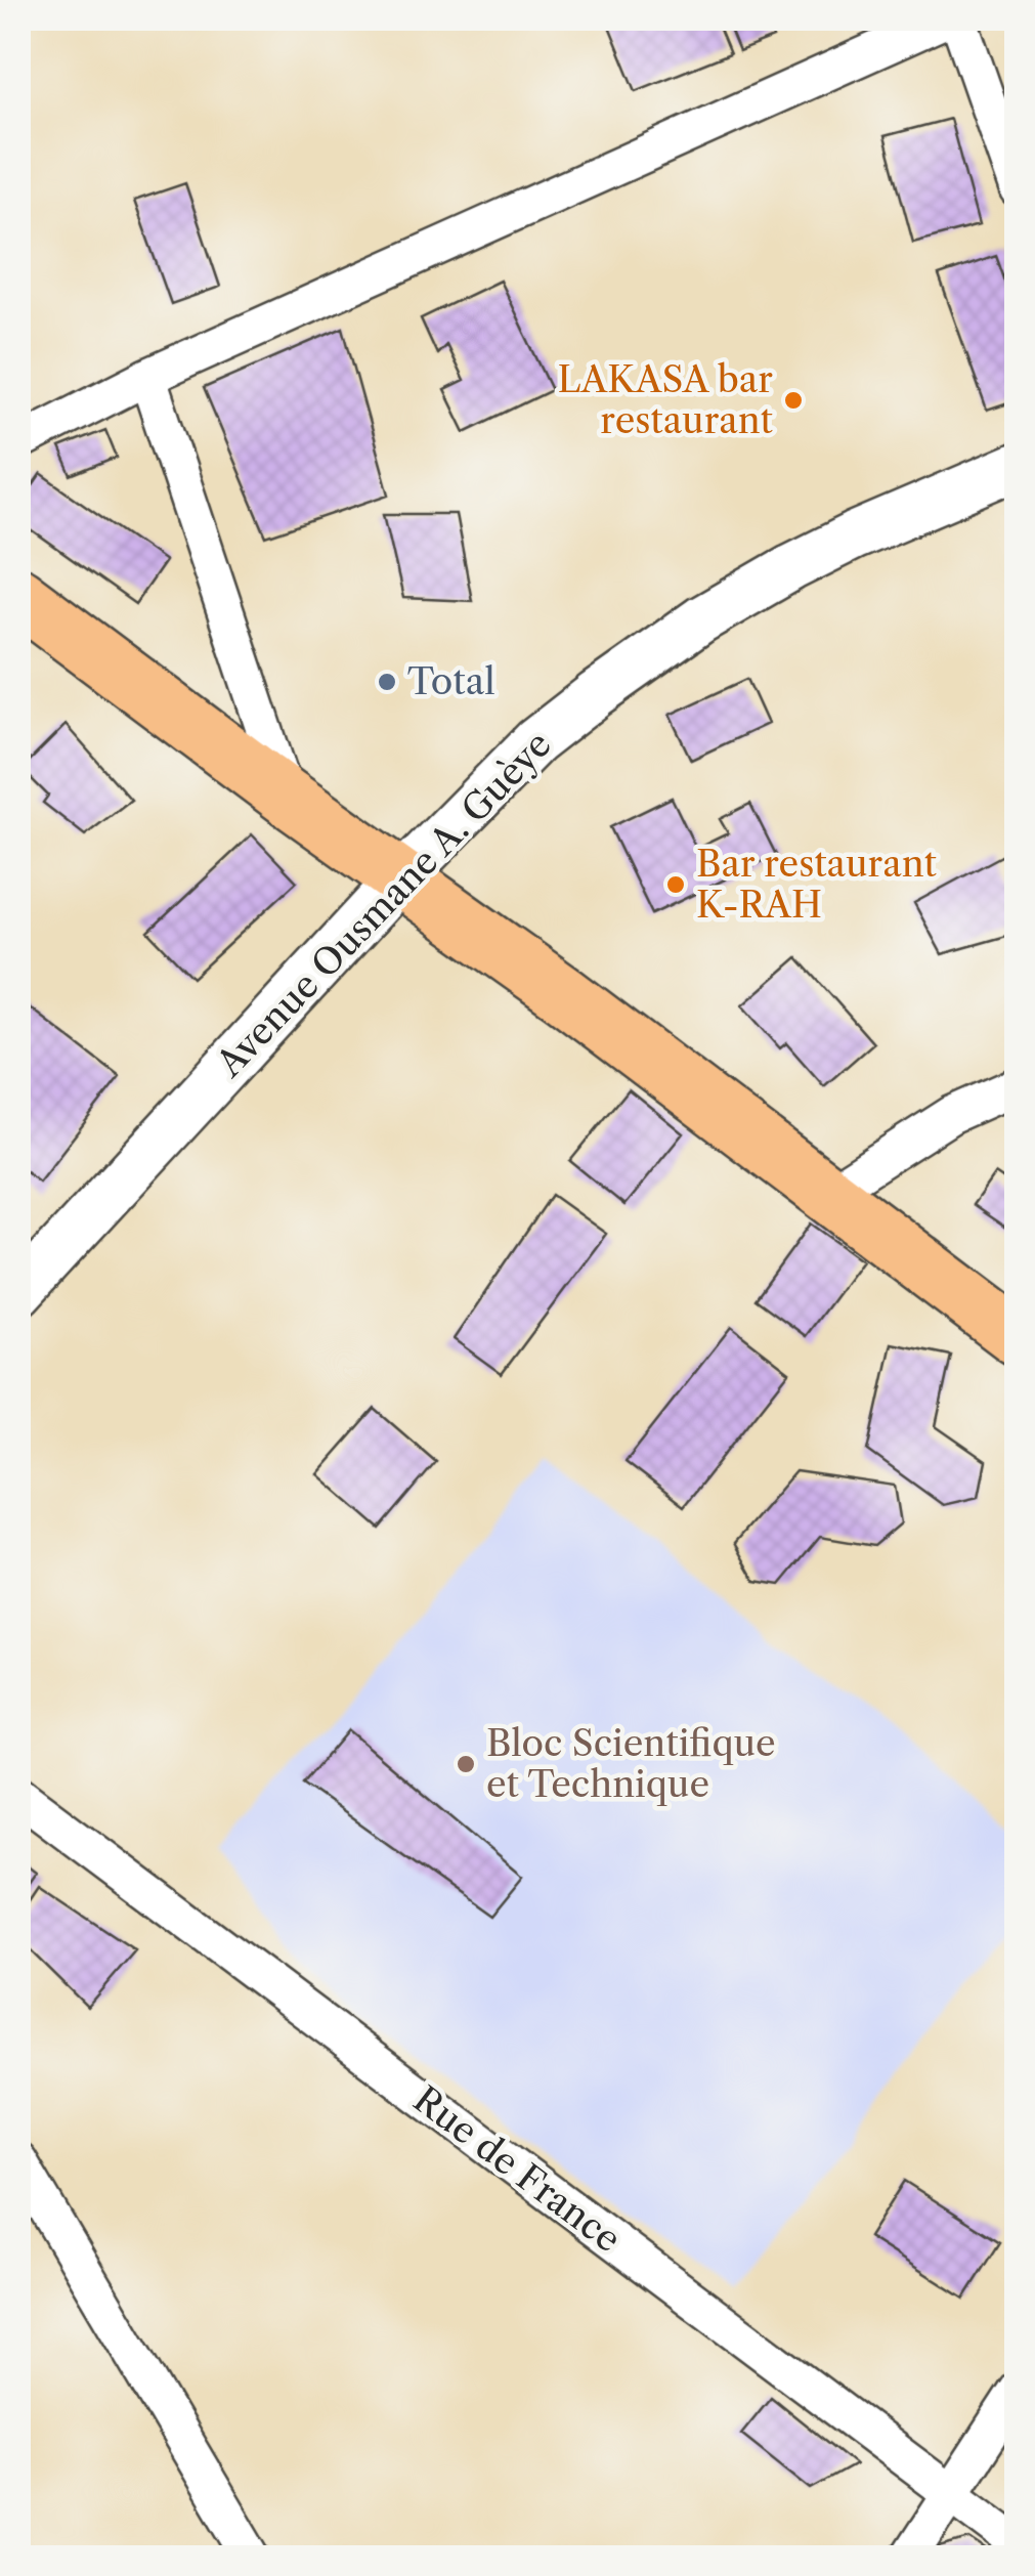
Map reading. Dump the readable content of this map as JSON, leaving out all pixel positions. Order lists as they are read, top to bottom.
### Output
{
  "streets": {
    "street": ["Avenue Ousmane A. Guèye", "Rue de France"]
  },
  "places": [
    "LAKASA bar restaurant",
    "Total",
    "Bar restaurant K-RAH",
    "Bloc Scientifique et Technique"
  ]
}
